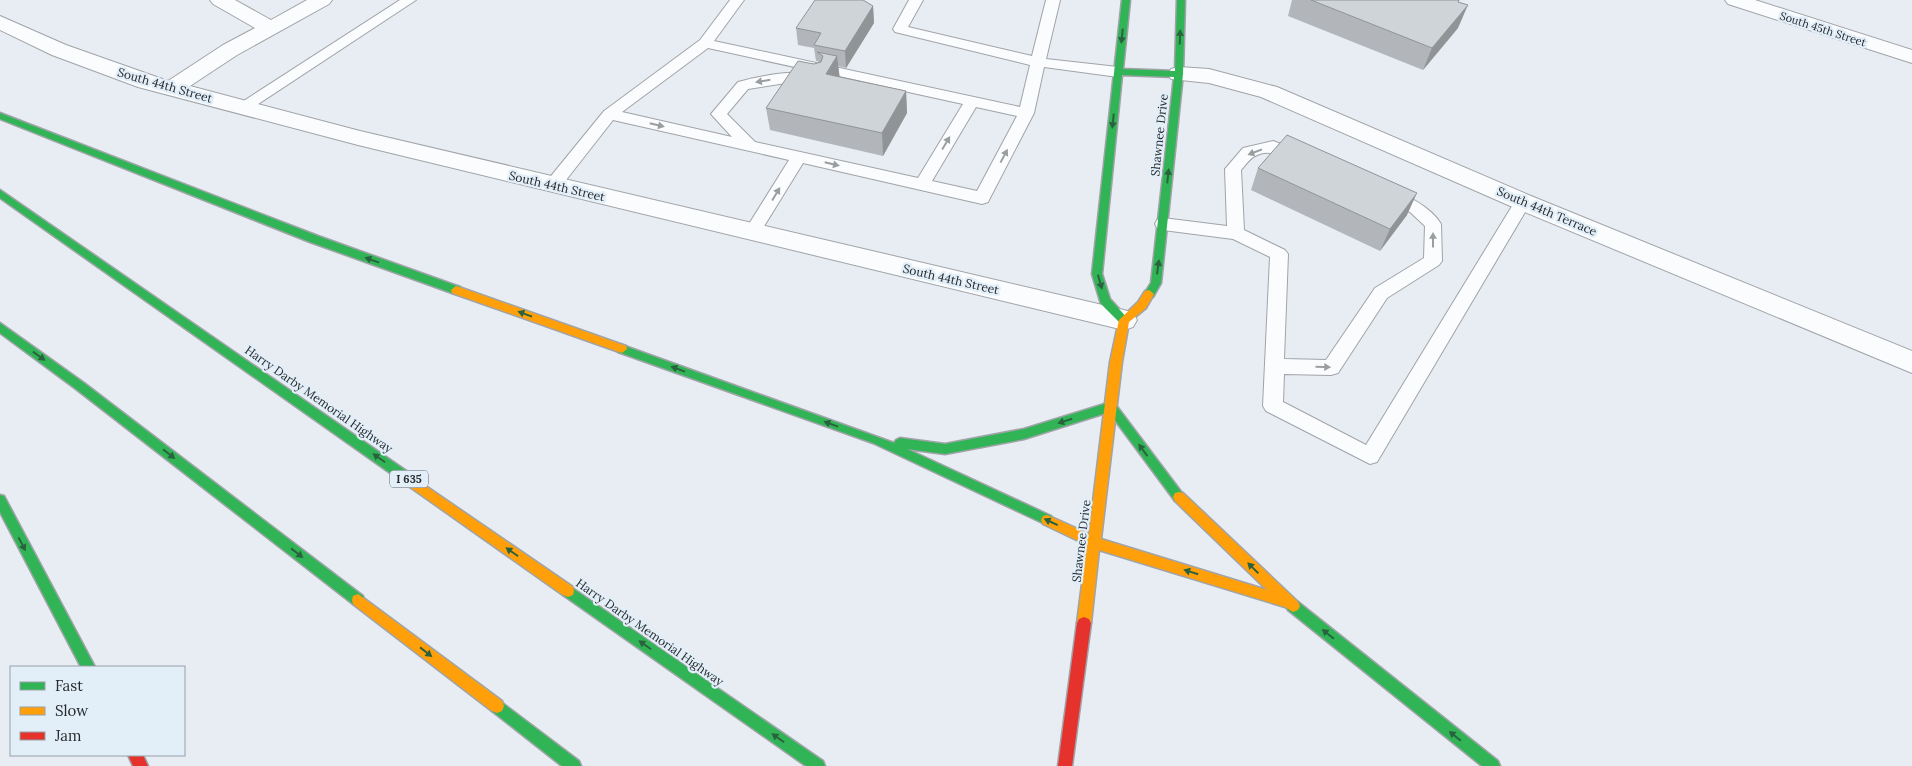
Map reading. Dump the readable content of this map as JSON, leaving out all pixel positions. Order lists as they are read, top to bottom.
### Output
{
  "streets": {
    "main road": ["Shawnee Drive", "Harry Darby Memorial Highway", "I 635"],
    "street": ["South 45th Street", "South 44th Street", "South 44th Terrace"]
  },
  "crossings": [
    ["South 44th Street", "Shawnee Drive"],
    ["Shawnee Drive", "South 44th Terrace"]
  ],
  "one_way": ["Harry Darby Memorial Highway"],
  "legend": ["Fast", "Slow", "Jam"]
}
